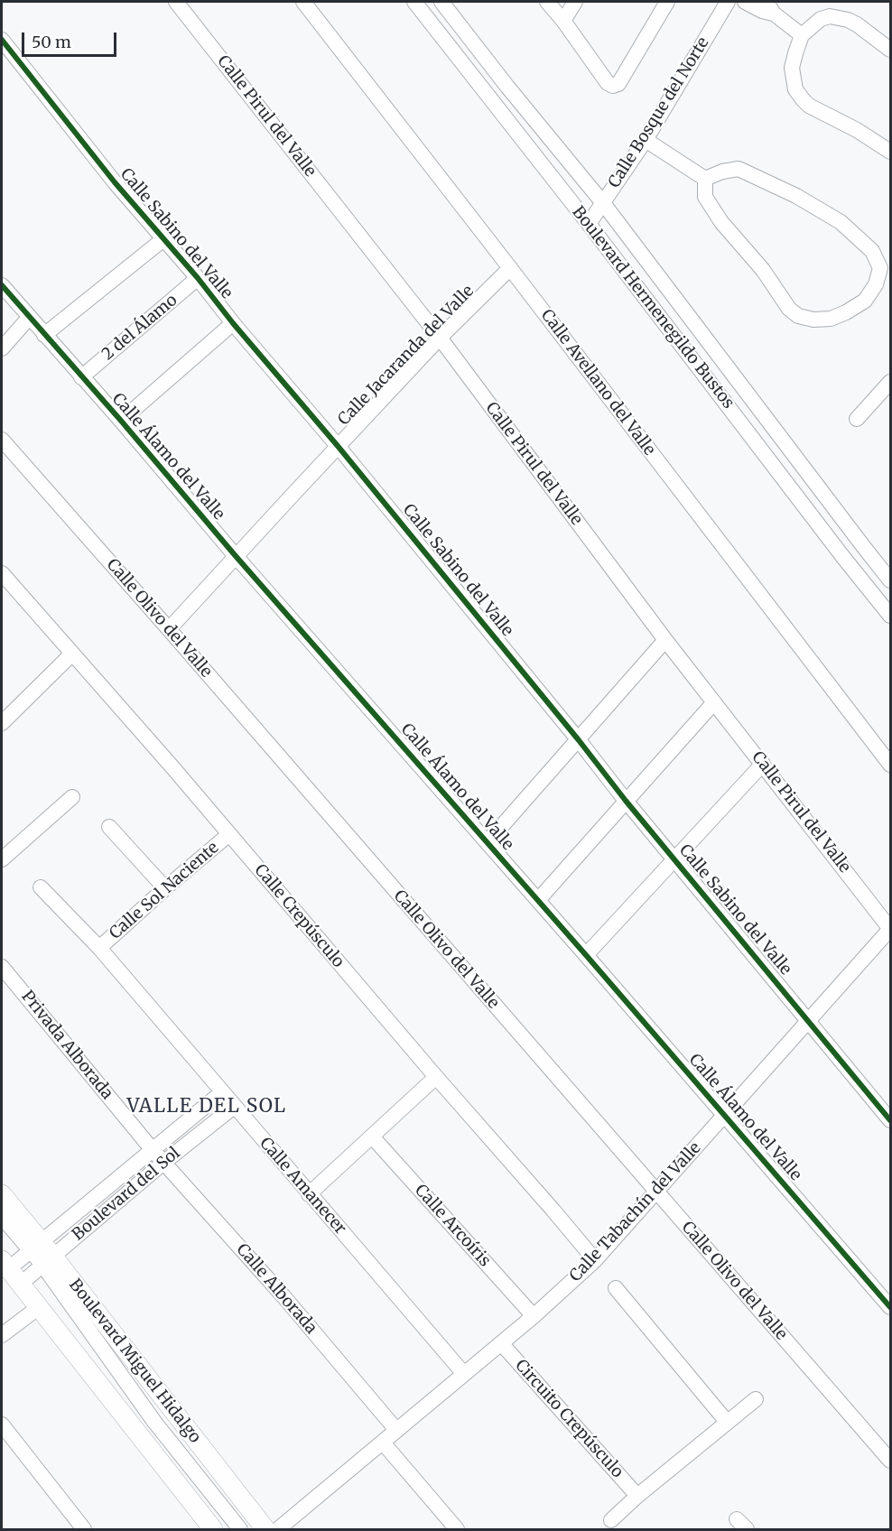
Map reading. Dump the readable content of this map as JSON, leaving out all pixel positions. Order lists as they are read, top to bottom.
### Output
{
  "streets": {
    "main road": ["Boulevard Miguel Hidalgo"],
    "street": [
      "Calle Bosque del Norte",
      "Calle Pirul del Valle",
      "Calle Sabino del Valle",
      "Boulevard Hermenegildo Bustos",
      "2 del Álamo",
      "Calle Jacaranda del Valle",
      "Calle Avellano del Valle",
      "Calle Álamo del Valle",
      "Calle Olivo del Valle",
      "Calle Sol Naciente",
      "Calle Crepúsculo",
      "Privada Alborada",
      "Calle Amanecer",
      "Boulevard del Sol",
      "Calle Tabachín del Valle",
      "Calle Arcoíris",
      "Calle Alborada",
      "Circuito Crepúsculo"
    ]
  },
  "crossings": [
    ["Calle Bosque del Norte", "Boulevard Hermenegildo Bustos"],
    ["Calle Pirul del Valle", "Calle Jacaranda del Valle"],
    ["Calle Pirul del Valle", "Calle Tabachín del Valle"],
    ["Calle Sabino del Valle", "2 del Álamo"],
    ["Calle Sabino del Valle", "Calle Jacaranda del Valle"],
    ["Calle Sabino del Valle", "Calle Tabachín del Valle"],
    ["2 del Álamo", "Calle Álamo del Valle"],
    ["Calle Jacaranda del Valle", "Calle Avellano del Valle"],
    ["Calle Jacaranda del Valle", "Calle Álamo del Valle"],
    ["Calle Jacaranda del Valle", "Calle Olivo del Valle"],
    ["Calle Álamo del Valle", "Calle Tabachín del Valle"],
    ["Calle Olivo del Valle", "Calle Tabachín del Valle"],
    ["Calle Sol Naciente", "Calle Crepúsculo"],
    ["Calle Sol Naciente", "Calle Amanecer"],
    ["Calle Crepúsculo", "Calle Tabachín del Valle"],
    ["Privada Alborada", "Boulevard del Sol"],
    ["Privada Alborada", "Calle Alborada"],
    ["Calle Amanecer", "Boulevard del Sol"],
    ["Calle Amanecer", "Calle Tabachín del Valle"],
    ["Boulevard del Sol", "Calle Alborada"],
    ["Boulevard del Sol", "Boulevard Miguel Hidalgo"],
    ["Calle Tabachín del Valle", "Calle Arcoíris"],
    ["Calle Tabachín del Valle", "Calle Alborada"],
    ["Calle Tabachín del Valle", "Circuito Crepúsculo"]
  ],
  "districts": ["VALLE DEL SOL"],
  "scale_bar": "50 m"
}
